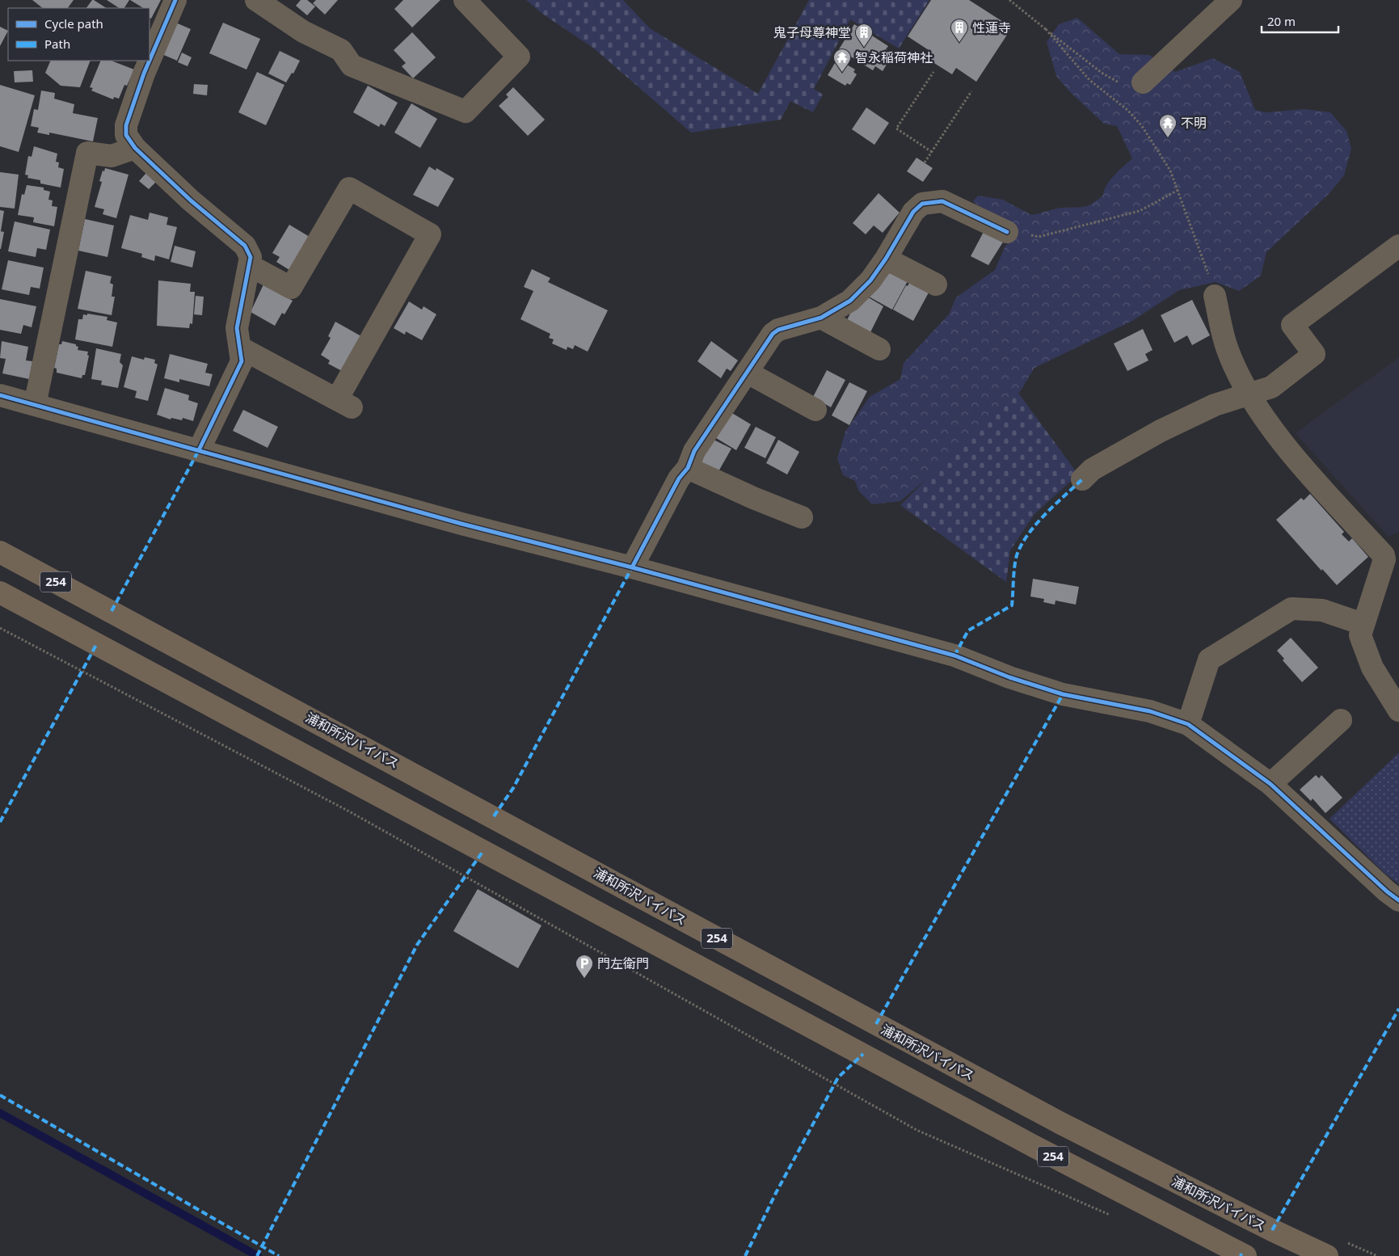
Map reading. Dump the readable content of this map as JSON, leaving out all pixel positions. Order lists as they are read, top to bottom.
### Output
{
  "streets": {
    "highway": ["254", "浦和所沢バイパス"]
  },
  "places": {
    "building": ["性蓮寺", "鬼子母尊神堂"],
    "temple": ["智永稲荷神社", "不明"],
    "parking": ["門左衛門"]
  },
  "legend": ["Cycle path", "Path"],
  "scale_bar": "20 m"
}
